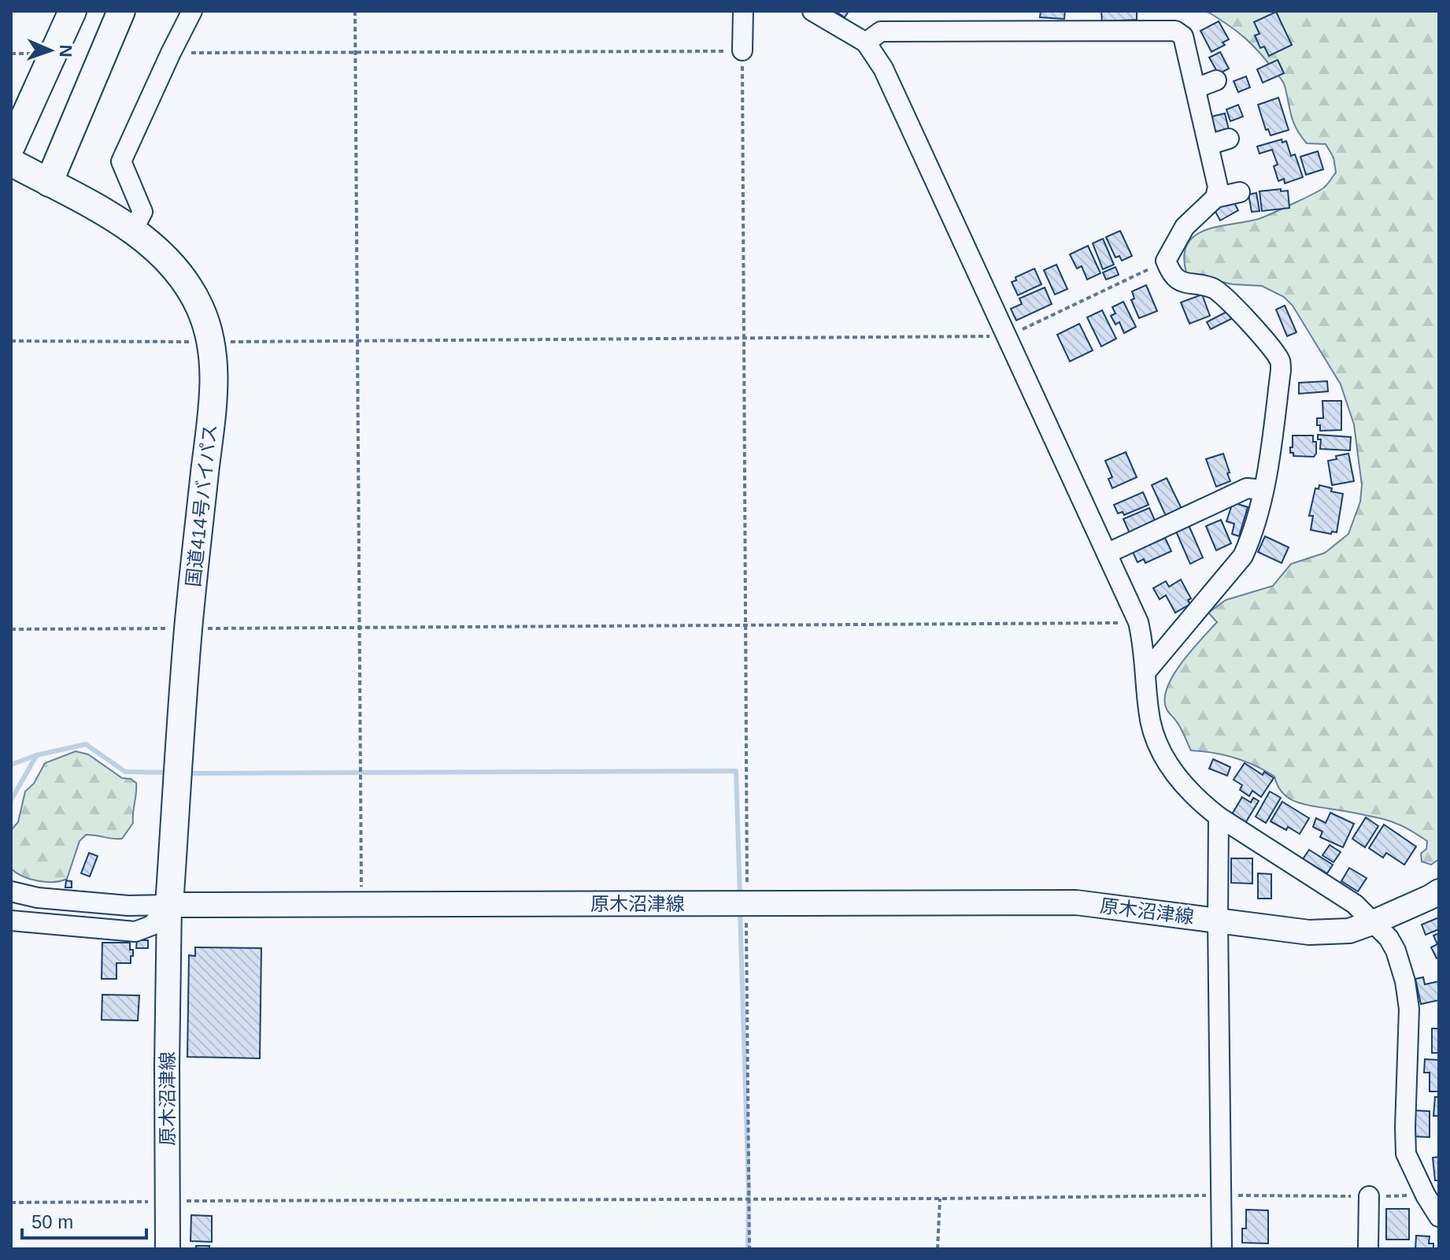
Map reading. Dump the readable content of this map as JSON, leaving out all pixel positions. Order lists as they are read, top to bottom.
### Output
{
  "streets": {
    "highway": ["国道414号バイパス"],
    "main road": ["原木沼津線"]
  },
  "crossings": [
    ["国道414号バイパス", "原木沼津線"]
  ],
  "scale_bar": "50 m",
  "north": "right"
}
